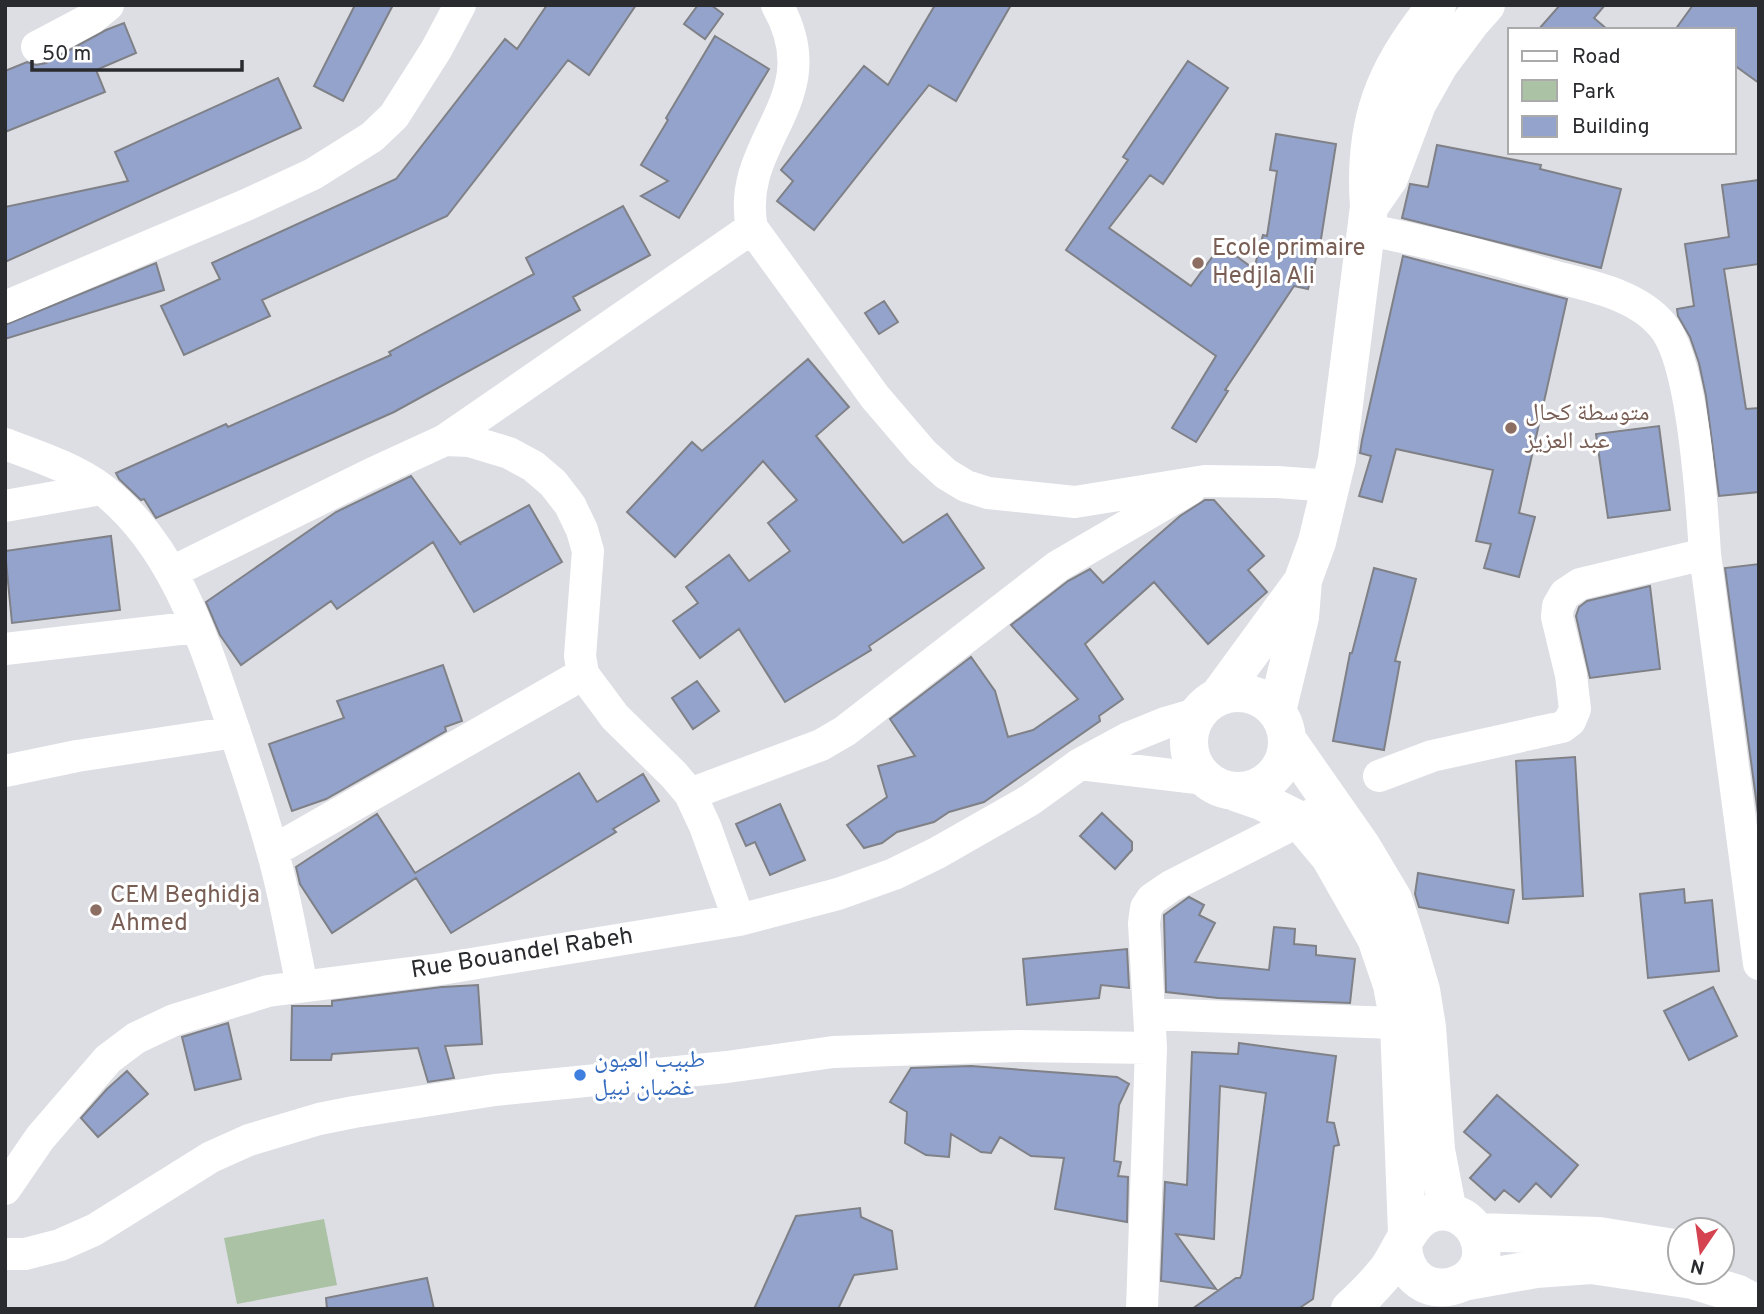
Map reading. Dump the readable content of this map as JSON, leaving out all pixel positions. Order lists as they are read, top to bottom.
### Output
{
  "streets": {
    "street": ["Rue Bouandel Rabeh"]
  },
  "places": [
    "Ecole primaire Hedjla Ali",
    "متوسطة كحال عبد العزيز",
    "CEM Beghidja Ahmed",
    "طبيب العيون غضبان نبيل"
  ],
  "legend": ["Road", "Park", "Building"],
  "scale_bar": "50 m",
  "north": "bottom"
}
